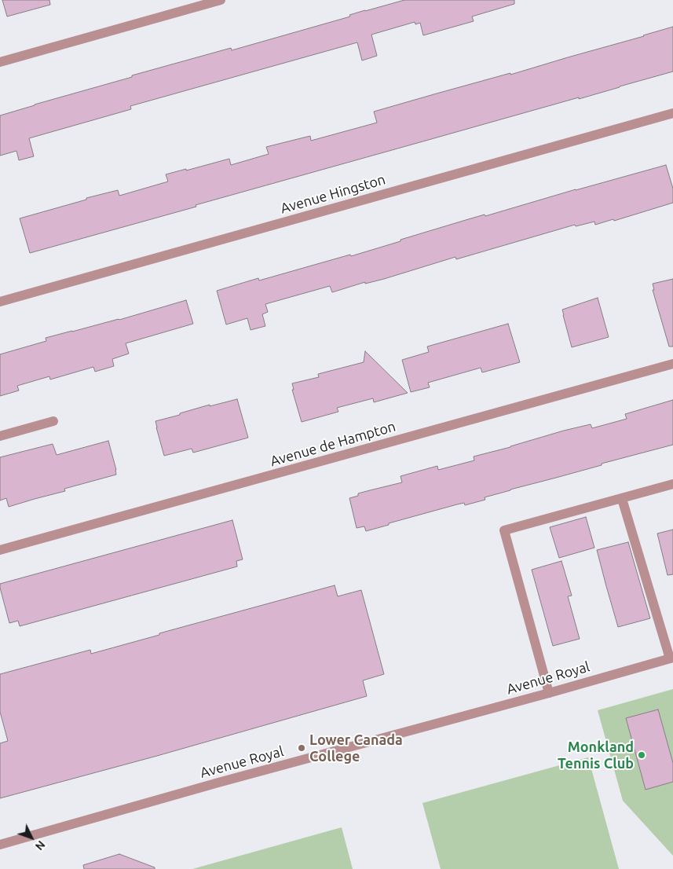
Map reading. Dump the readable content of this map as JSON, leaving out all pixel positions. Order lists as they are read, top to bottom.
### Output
{
  "streets": {
    "street": ["Avenue Hingston", "Avenue de Hampton", "Avenue Royal"]
  },
  "places": ["Lower Canada College", "Monkland Tennis Club"],
  "north": "bottom right"
}
